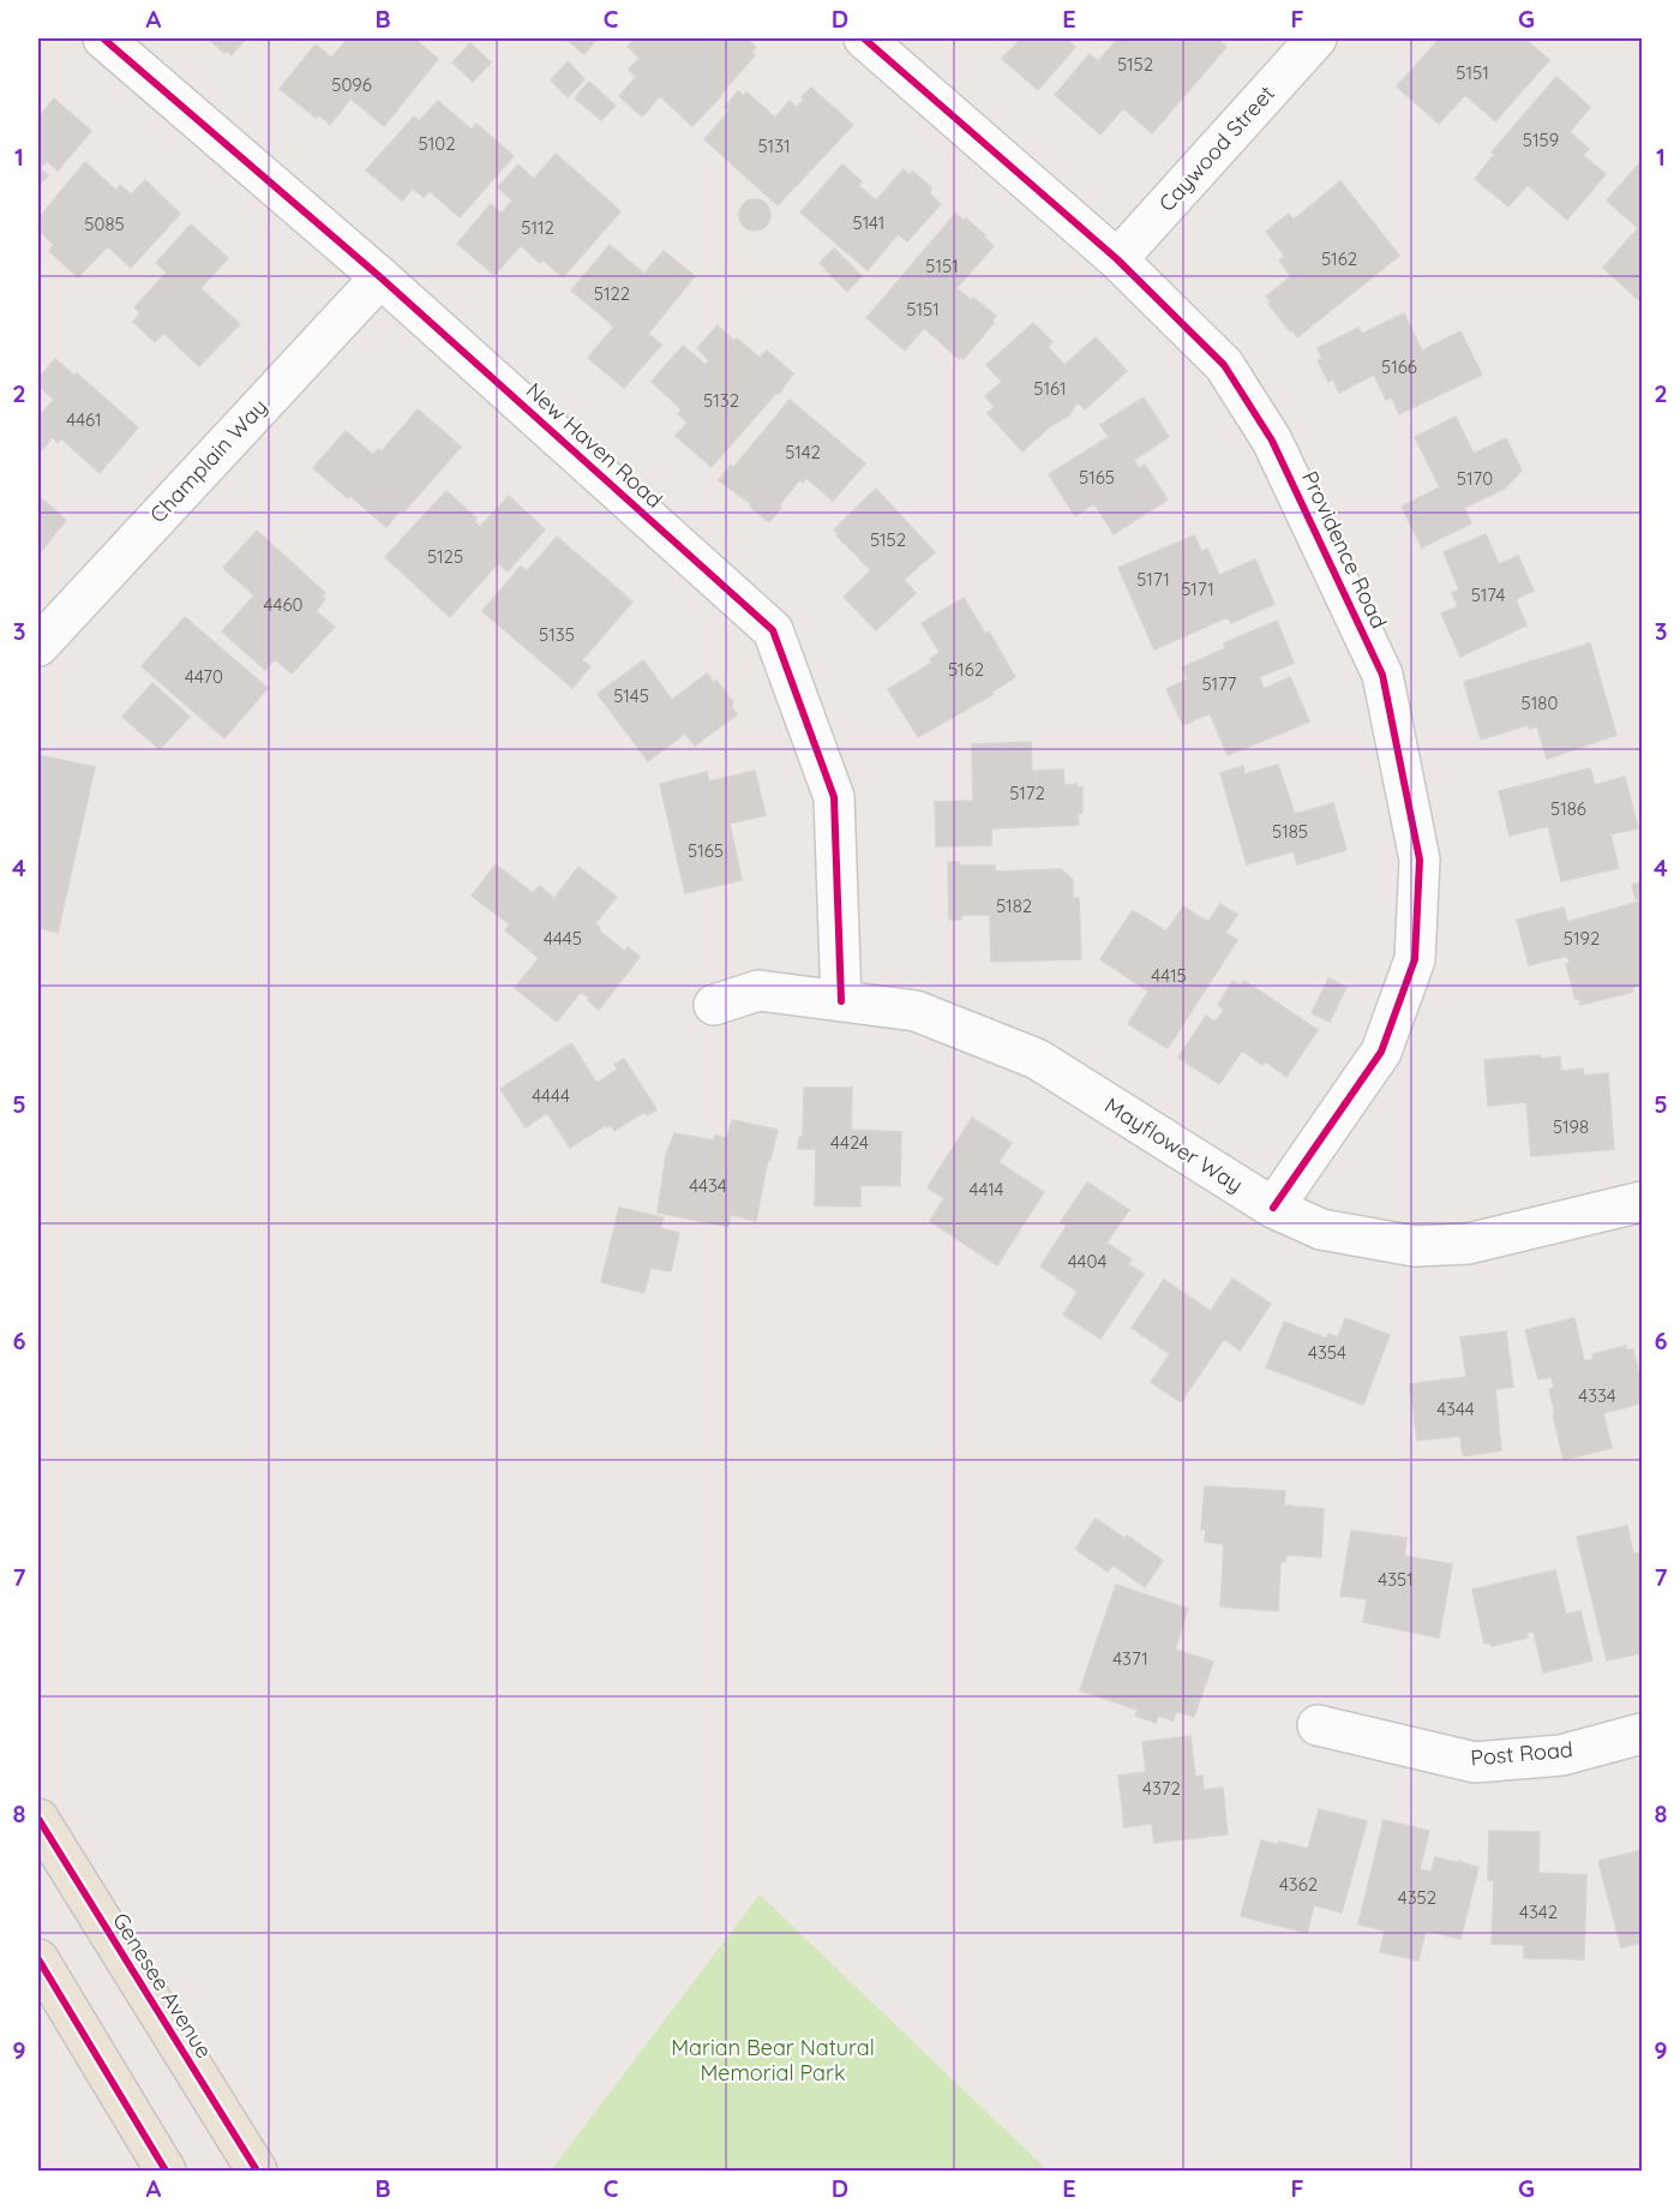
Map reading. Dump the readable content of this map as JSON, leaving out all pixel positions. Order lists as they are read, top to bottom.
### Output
{
  "streets": {
    "main road": ["Genesee Avenue"],
    "street": [
      "Caywood Street",
      "New Haven Road",
      "Champlain Way",
      "Providence Road",
      "Mayflower Way",
      "Post Road"
    ]
  },
  "crossings": [
    ["Caywood Street", "Providence Road"],
    ["New Haven Road", "Champlain Way"],
    ["New Haven Road", "Mayflower Way"],
    ["Providence Road", "Mayflower Way"]
  ],
  "parks": ["Marian Bear Natural Memorial Park"],
  "house_numbers": [
    "5152",
    "5151",
    "5096",
    "5159",
    "5102",
    "5131",
    "5141",
    "5085",
    "5112",
    "5162",
    "5151",
    "5122",
    "5151",
    "5166",
    "5161",
    "5132",
    "4461",
    "5142",
    "5165",
    "5170",
    "5152",
    "5125",
    "5171",
    "5171",
    "5174",
    "4460",
    "5135",
    "5162",
    "4470",
    "5177",
    "5145",
    "5180",
    "5172",
    "5186",
    "5185",
    "5165",
    "5182",
    "4445",
    "5192",
    "4415",
    "4444",
    "5198",
    "4424",
    "4434",
    "4414",
    "4404",
    "4354",
    "4334",
    "4344",
    "4351",
    "4371",
    "4372",
    "4362",
    "4352",
    "4342"
  ],
  "grid": {
    "columns": [
      "A",
      "B",
      "C",
      "D",
      "E",
      "F",
      "G"
    ],
    "rows": [
      "1",
      "2",
      "3",
      "4",
      "5",
      "6",
      "7",
      "8",
      "9"
    ]
  }
}
